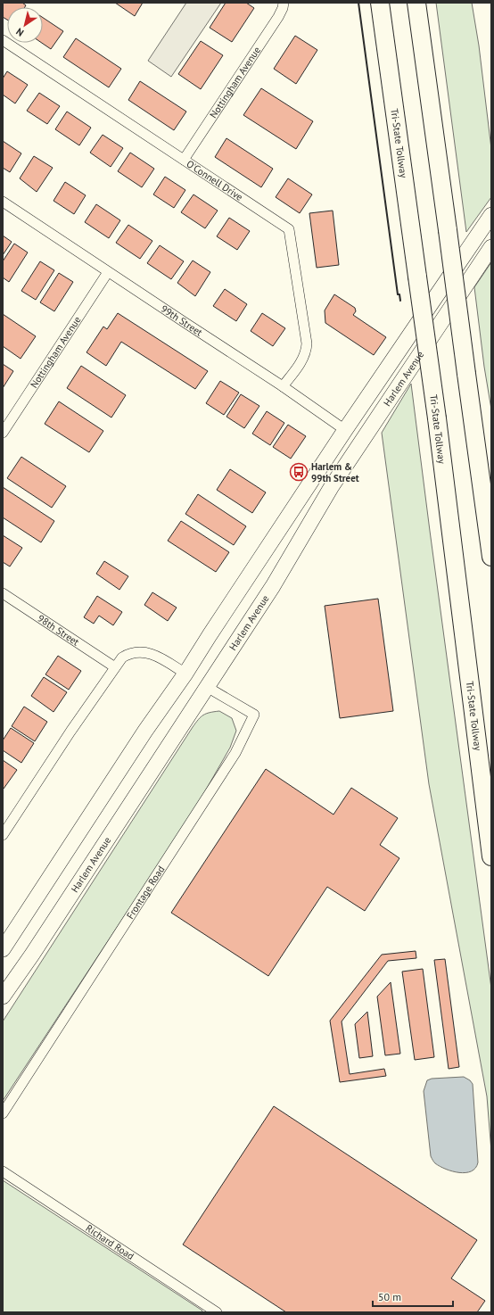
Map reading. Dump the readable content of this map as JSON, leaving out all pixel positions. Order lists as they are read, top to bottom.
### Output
{
  "streets": {
    "highway": ["Tri-State Tollway"],
    "main road": ["99th Street", "Harlem Avenue"],
    "street": [
      "Nottingham Avenue",
      "O'Connell Drive",
      "98th Street",
      "Frontage Road",
      "Richard Road"
    ]
  },
  "crossings": [
    ["Nottingham Avenue", "O'Connell Drive"],
    ["Nottingham Avenue", "99th Street"],
    ["O'Connell Drive", "99th Street"],
    ["99th Street", "Harlem Avenue"],
    ["Harlem Avenue", "Frontage Road"]
  ],
  "places": {
    "bus stop": ["Harlem & 99th Street"]
  },
  "scale_bar": "50 m",
  "north": "bottom left"
}
